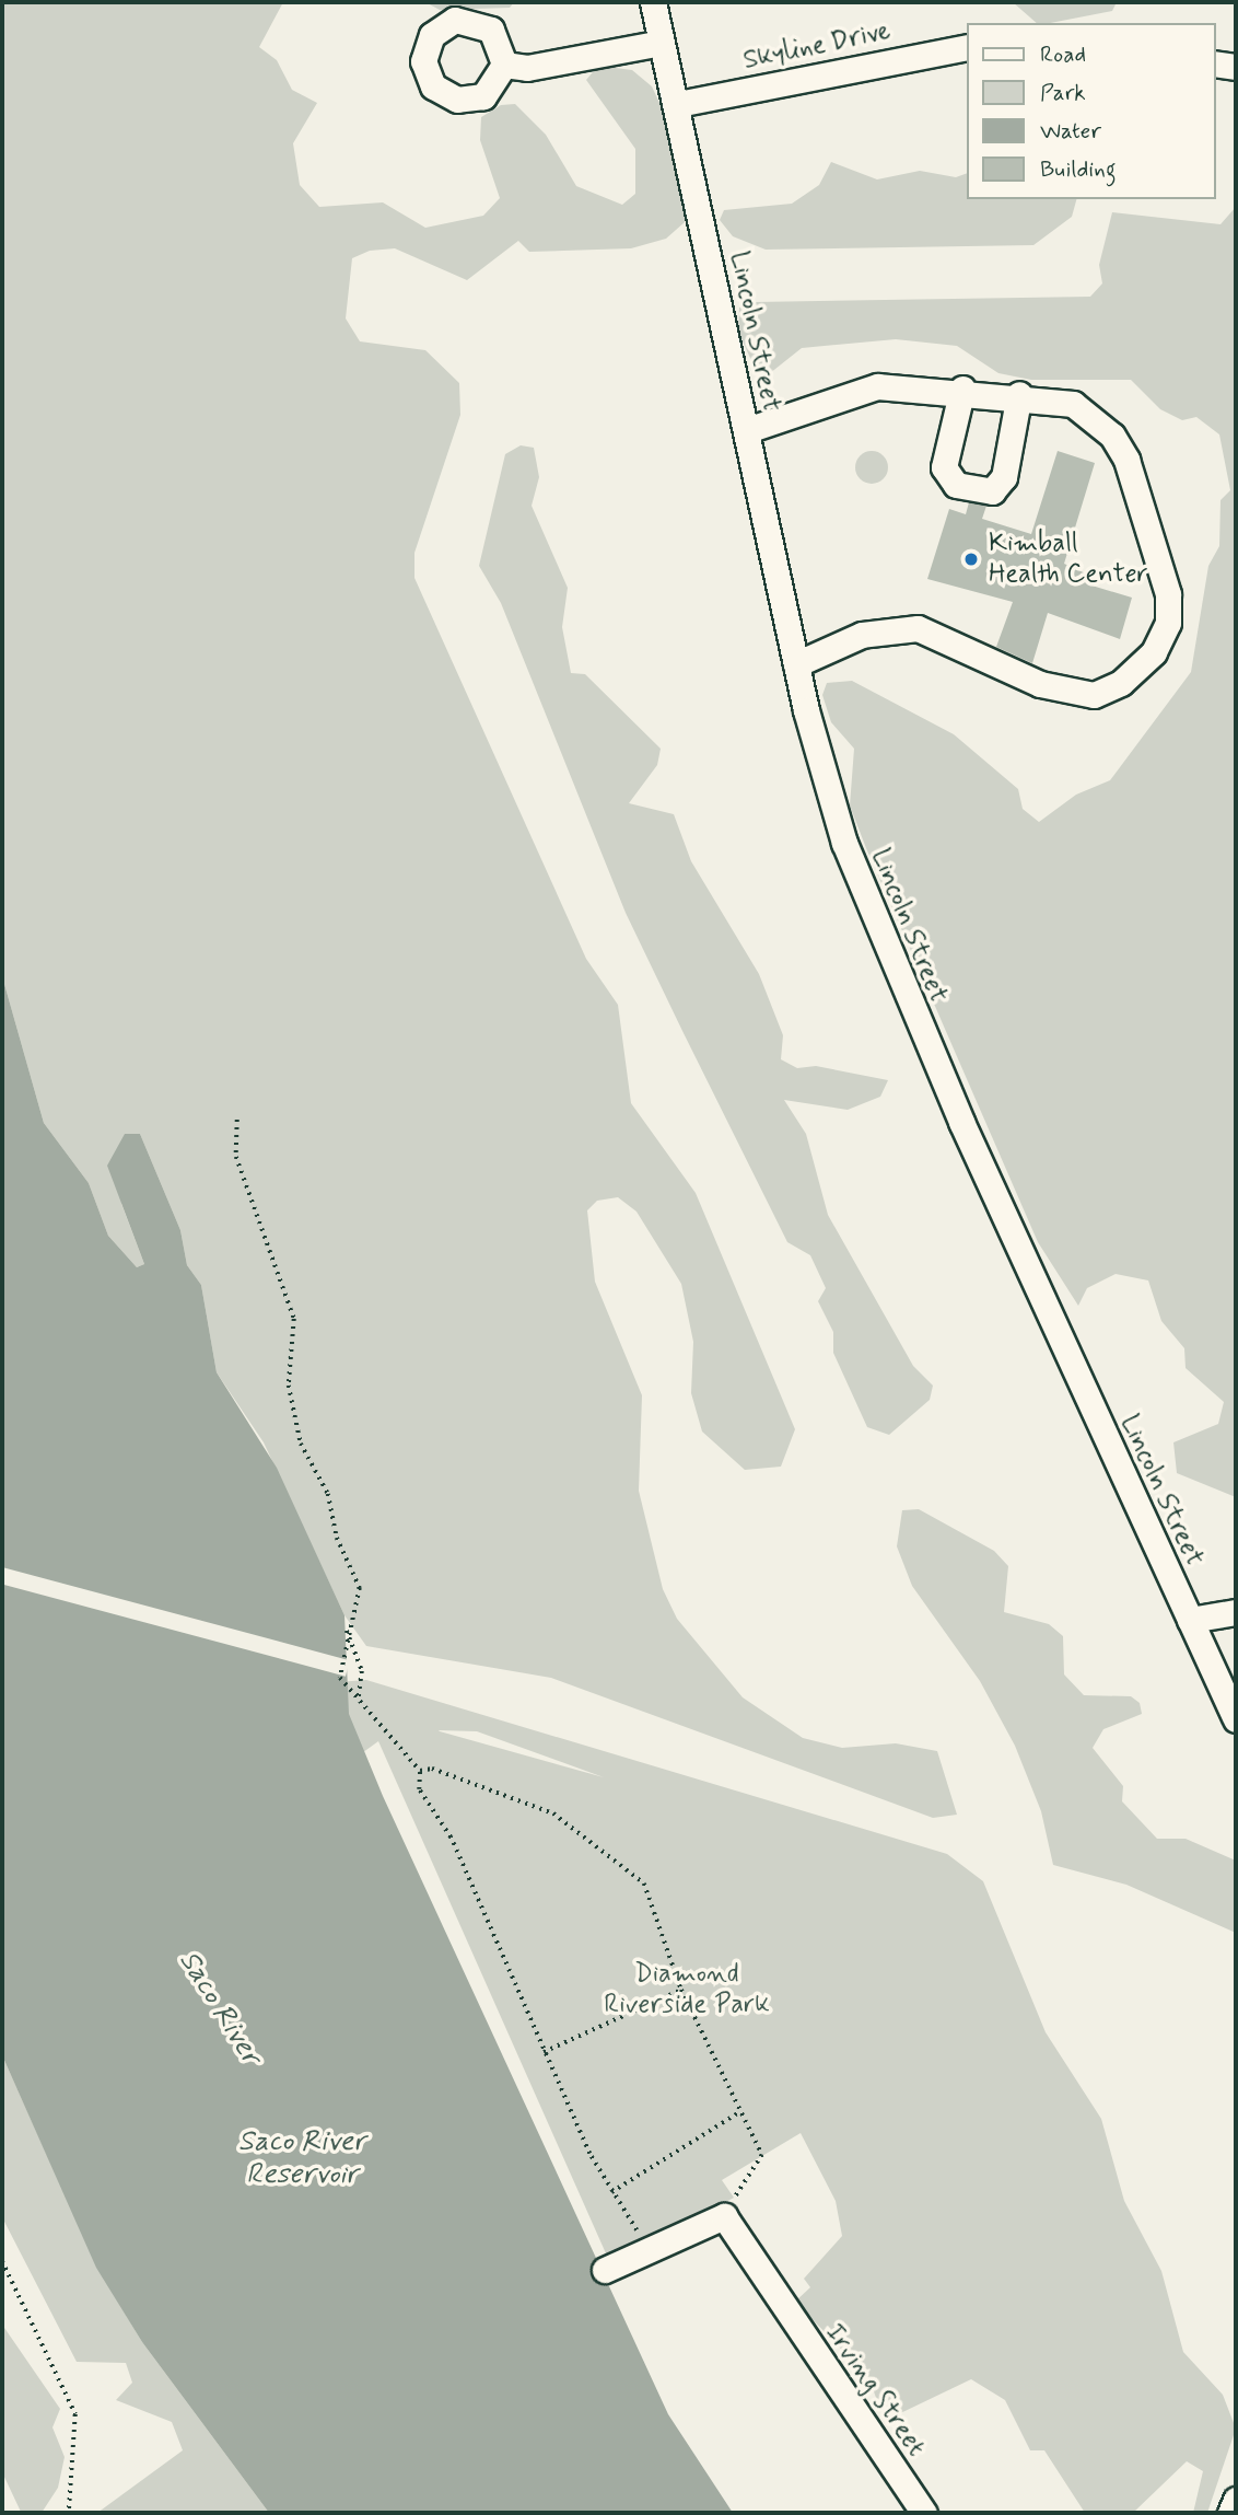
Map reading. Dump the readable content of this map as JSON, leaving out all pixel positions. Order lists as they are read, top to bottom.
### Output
{
  "streets": {
    "street": ["Skyline Drive", "Lincoln Street", "Irving Street"]
  },
  "crossings": [
    ["Skyline Drive", "Lincoln Street"]
  ],
  "water": ["Saco River", "Saco River Reservoir"],
  "parks": ["Diamond Riverside Park"],
  "places": ["Kimball Health Center"],
  "legend": [
    "Road",
    "Park",
    "Water",
    "Building"
  ]
}
